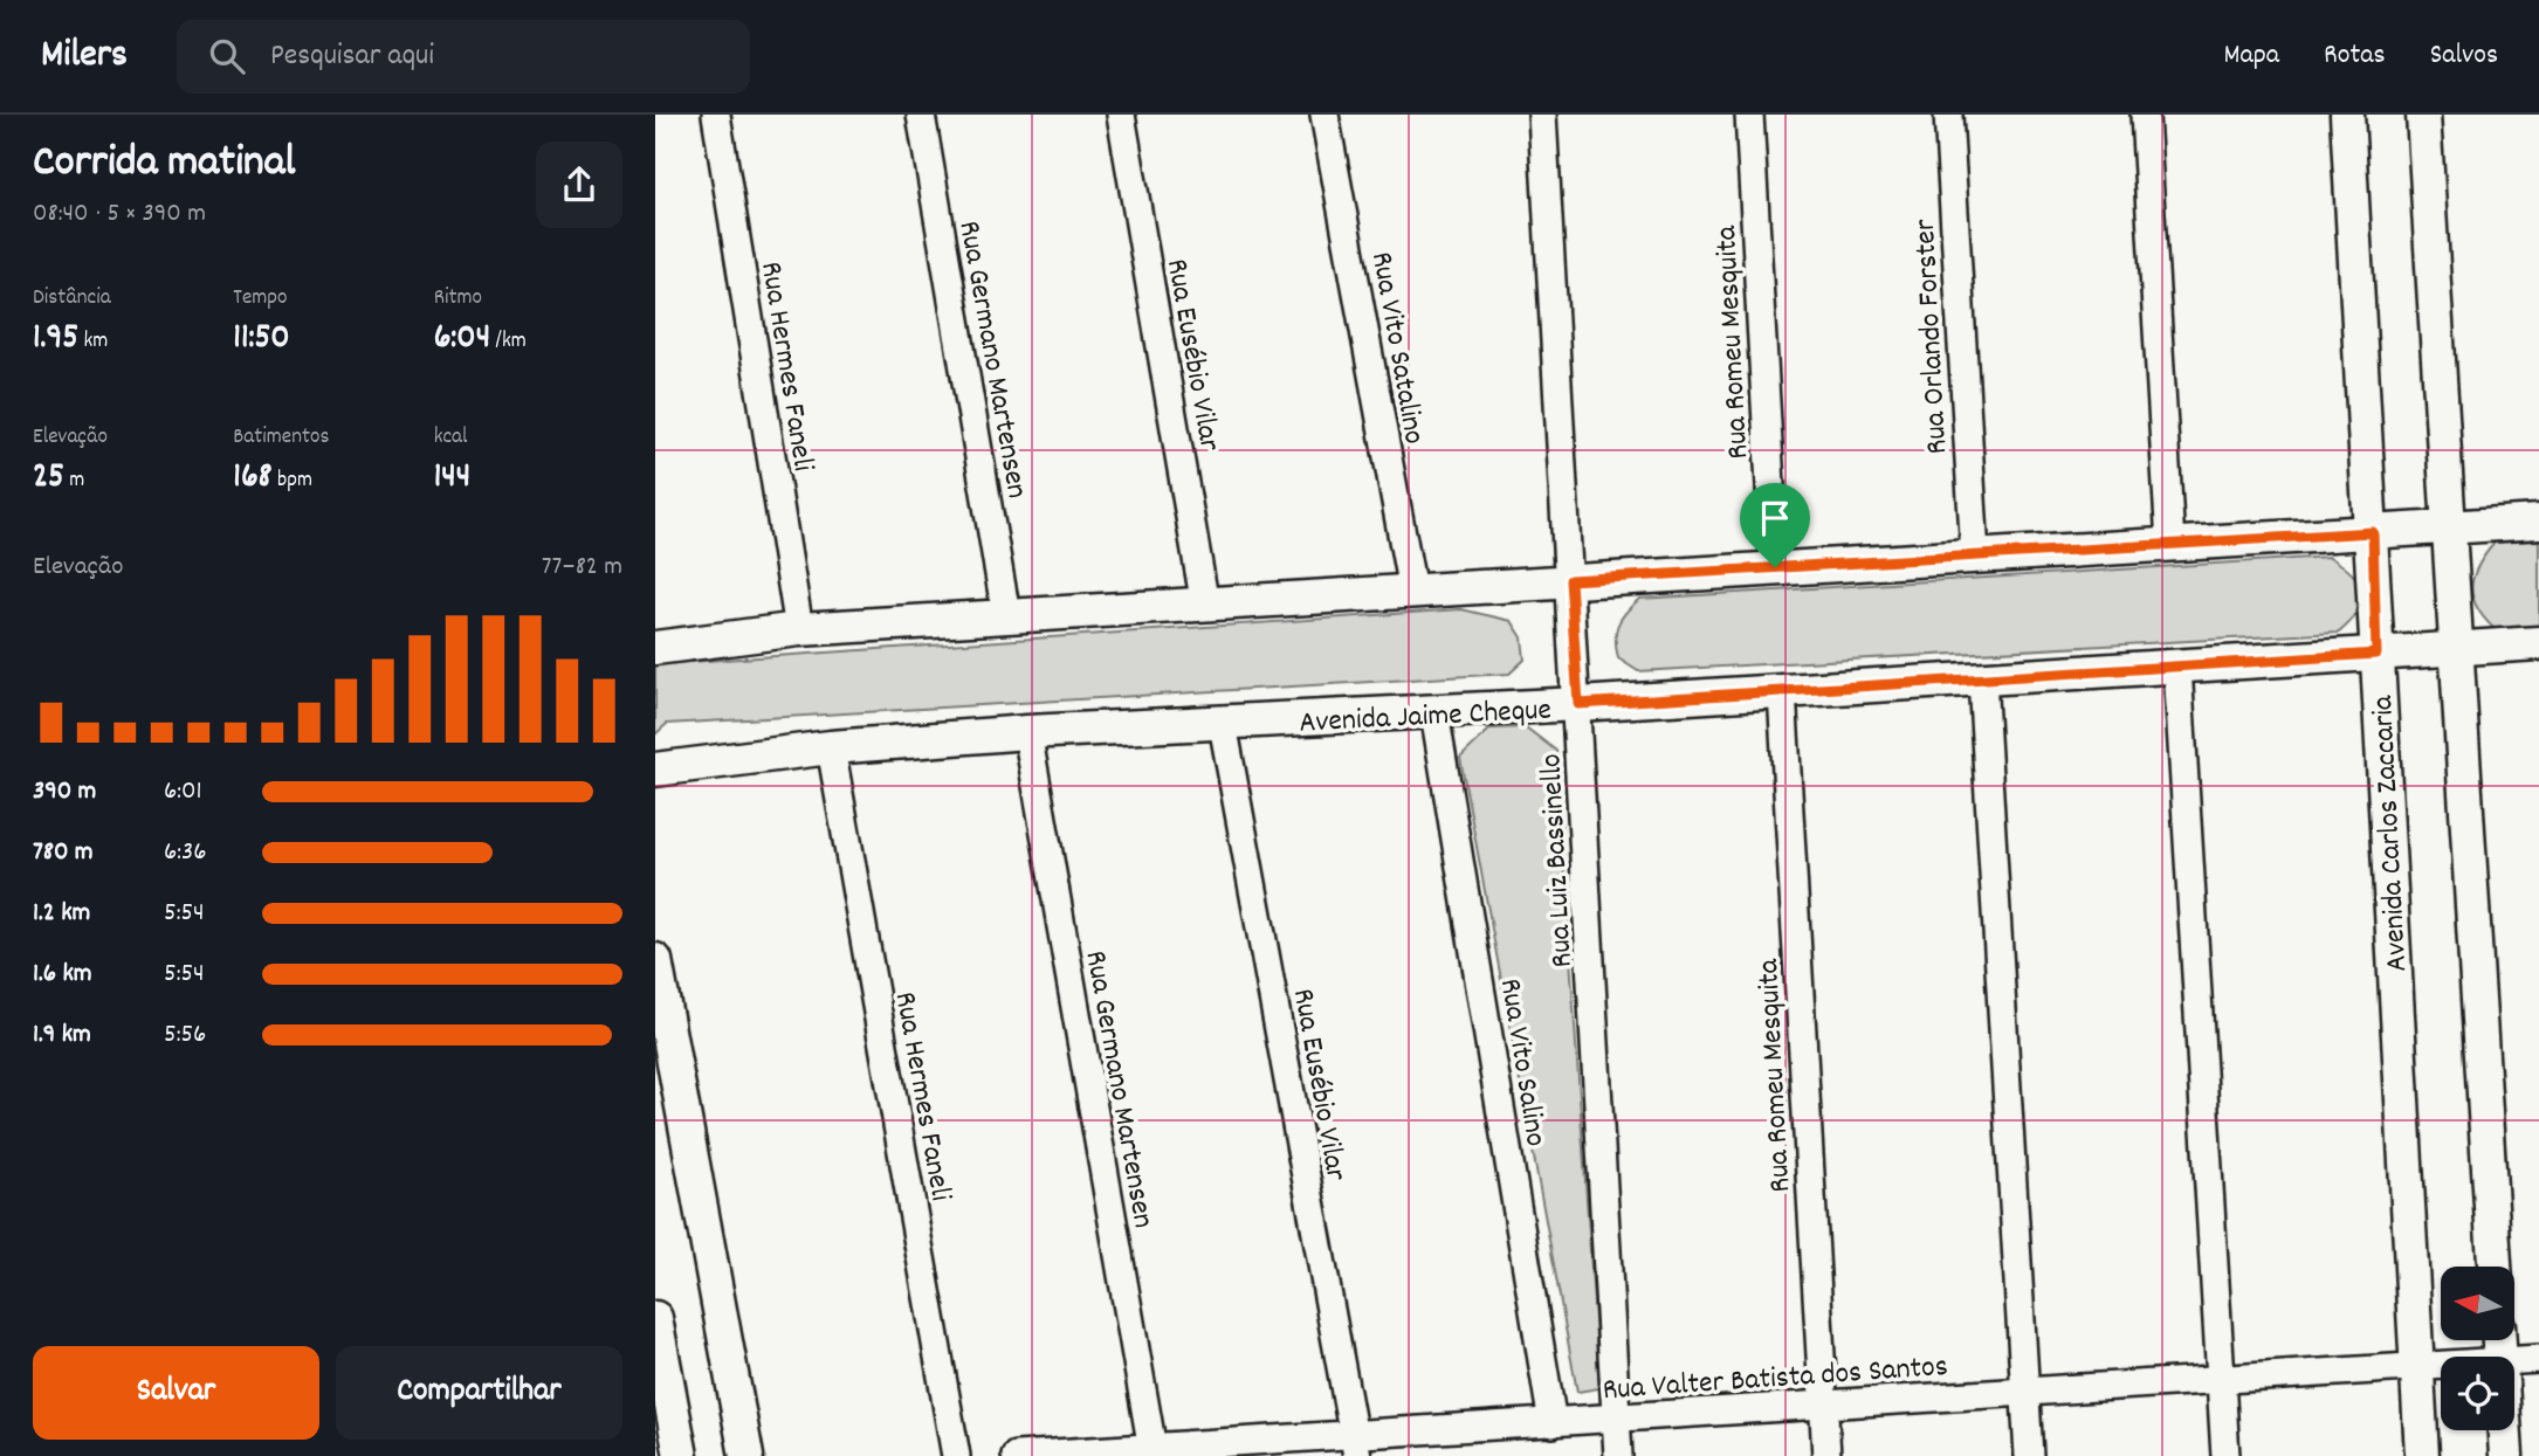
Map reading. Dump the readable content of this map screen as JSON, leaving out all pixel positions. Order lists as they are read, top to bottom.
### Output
{
  "streets": {
    "street": [
      "Rua Orlando Forster",
      "Rua Romeu Mesquita",
      "Rua Vito Satalino",
      "Rua Eusébio Vilar",
      "Rua Germano Martensen",
      "Rua Hermes Faneli",
      "Avenida Jaime Cheque",
      "Avenida Carlos Zaccaria",
      "Rua Luiz Bassinello",
      "Rua Vito Salino",
      "Rua Valter Batista dos Santos"
    ]
  },
  "crossings": [
    ["Rua Romeu Mesquita", "Avenida Jaime Cheque"],
    ["Rua Romeu Mesquita", "Rua Valter Batista dos Santos"],
    ["Rua Eusébio Vilar", "Avenida Jaime Cheque"],
    ["Rua Eusébio Vilar", "Rua Valter Batista dos Santos"],
    ["Rua Germano Martensen", "Avenida Jaime Cheque"],
    ["Rua Germano Martensen", "Rua Valter Batista dos Santos"],
    ["Rua Hermes Faneli", "Avenida Jaime Cheque"],
    ["Avenida Jaime Cheque", "Avenida Carlos Zaccaria"],
    ["Avenida Jaime Cheque", "Rua Luiz Bassinello"],
    ["Avenida Jaime Cheque", "Rua Vito Salino"],
    ["Avenida Carlos Zaccaria", "Rua Valter Batista dos Santos"],
    ["Rua Luiz Bassinello", "Rua Valter Batista dos Santos"],
    ["Rua Vito Salino", "Rua Valter Batista dos Santos"]
  ],
  "north": "left",
  "page": {
    "header": "Milers",
    "search": "Pesquisar aqui",
    "nav": ["Mapa", "Rotas", "Salvos"],
    "heading": ["Corrida matinal", "08:40 · 5 × 390 m"],
    "stats": [
      ["Distância", "1.95 km"],
      ["Tempo", "11:50"],
      ["Ritmo", "6:04 /km"],
      ["Elevação", "25 m"],
      ["Batimentos", "168 bpm"],
      ["kcal", "144"]
    ],
    "chart": ["Elevação", "77–82 m"],
    "list": [
      {
        "name": "390 m",
        "note": "6:01"
      },
      {
        "name": "780 m",
        "note": "6:36"
      },
      {
        "name": "1.2 km",
        "note": "5:54"
      },
      {
        "name": "1.6 km",
        "note": "5:54"
      },
      {
        "name": "1.9 km",
        "note": "5:56"
      }
    ],
    "buttons": ["Salvar", "Compartilhar"]
  }
}
